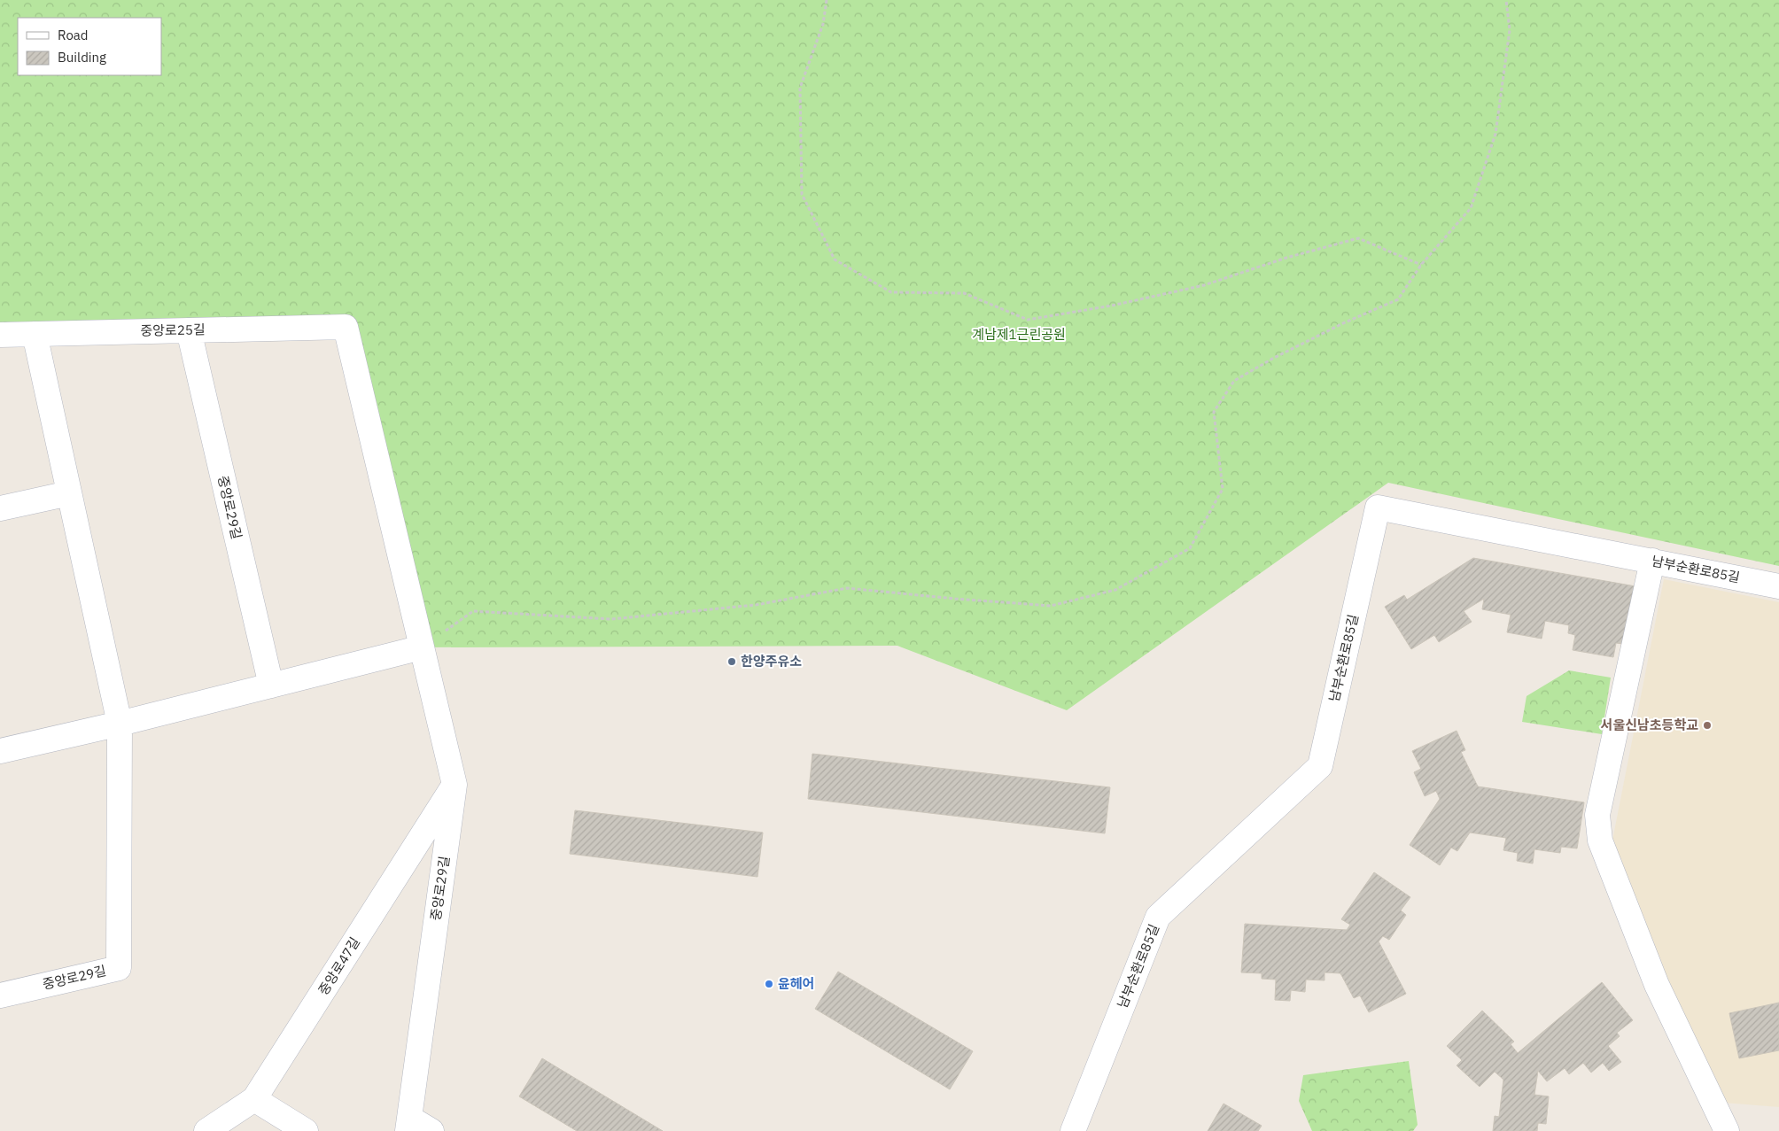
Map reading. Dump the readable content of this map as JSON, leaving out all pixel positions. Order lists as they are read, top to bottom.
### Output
{
  "streets": {
    "street": [
      "중앙로25길",
      "중앙로29길",
      "남부순환로85길",
      "중앙로47길"
    ]
  },
  "crossings": [
    ["중앙로25길", "중앙로29길"],
    ["중앙로29길", "중앙로47길"]
  ],
  "parks": ["계남제1근린공원"],
  "places": ["한양주유소", "서울신남초등학교", "윤헤어"],
  "legend": ["Road", "Building"]
}
